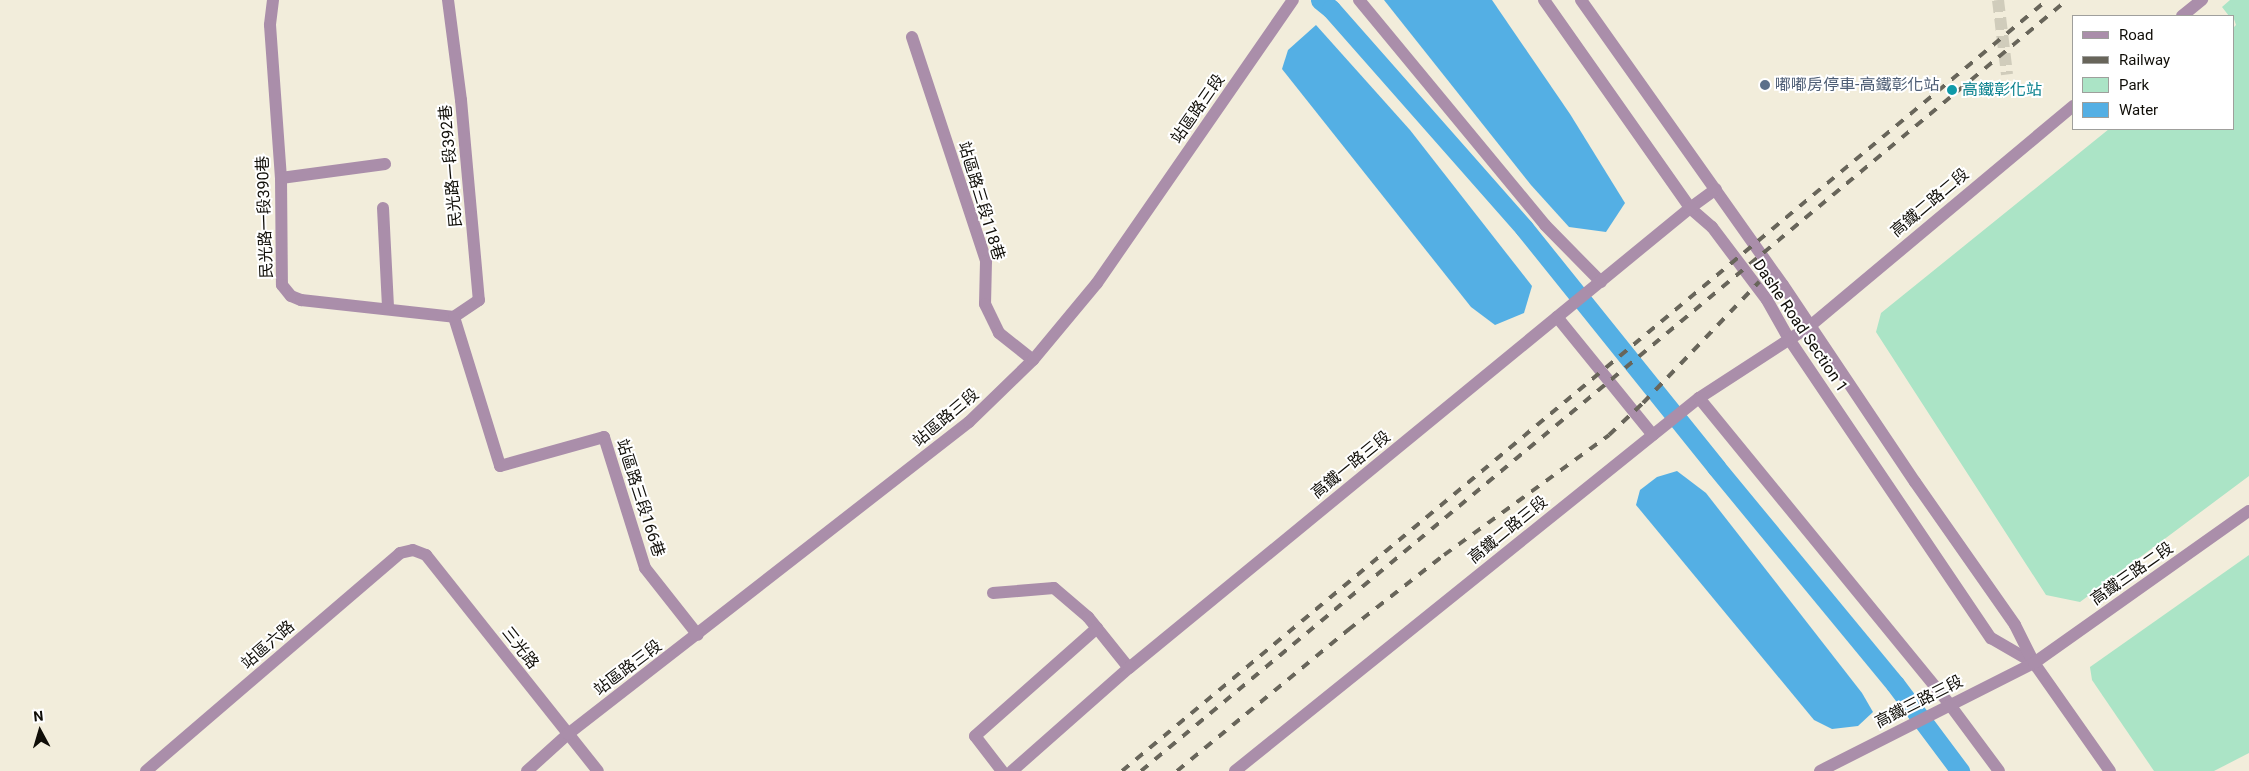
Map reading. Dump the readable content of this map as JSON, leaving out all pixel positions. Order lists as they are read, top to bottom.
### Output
{
  "streets": {
    "street": [
      "站區路三段",
      "民光路一段392巷",
      "站區路三段118巷",
      "高鐵二路二段",
      "民光路一段390巷",
      "Dashe Road Section 1",
      "高鐵一路三段",
      "站區路三段166巷",
      "高鐵二路三段",
      "高鐵三路二段",
      "站區六路",
      "三光路",
      "高鐵三路三段"
    ]
  },
  "crossings": [
    ["站區路三段", "站區路三段118巷"],
    ["站區路三段", "站區路三段166巷"],
    ["站區路三段", "三光路"],
    ["民光路一段392巷", "民光路一段390巷"],
    ["民光路一段392巷", "站區路三段166巷"],
    ["高鐵二路二段", "Dashe Road Section 1"],
    ["高鐵二路二段", "高鐵二路三段"],
    ["民光路一段390巷", "站區路三段166巷"],
    ["Dashe Road Section 1", "高鐵一路三段"],
    ["Dashe Road Section 1", "高鐵二路三段"],
    ["Dashe Road Section 1", "高鐵三路二段"],
    ["Dashe Road Section 1", "高鐵三路三段"],
    ["高鐵三路二段", "高鐵三路三段"],
    ["站區六路", "三光路"]
  ],
  "places": ["嘟嘟房停車-高鐵彰化站", "高鐵彰化站"],
  "legend": [
    "Road",
    "Railway",
    "Park",
    "Water"
  ],
  "north": "top"
}
